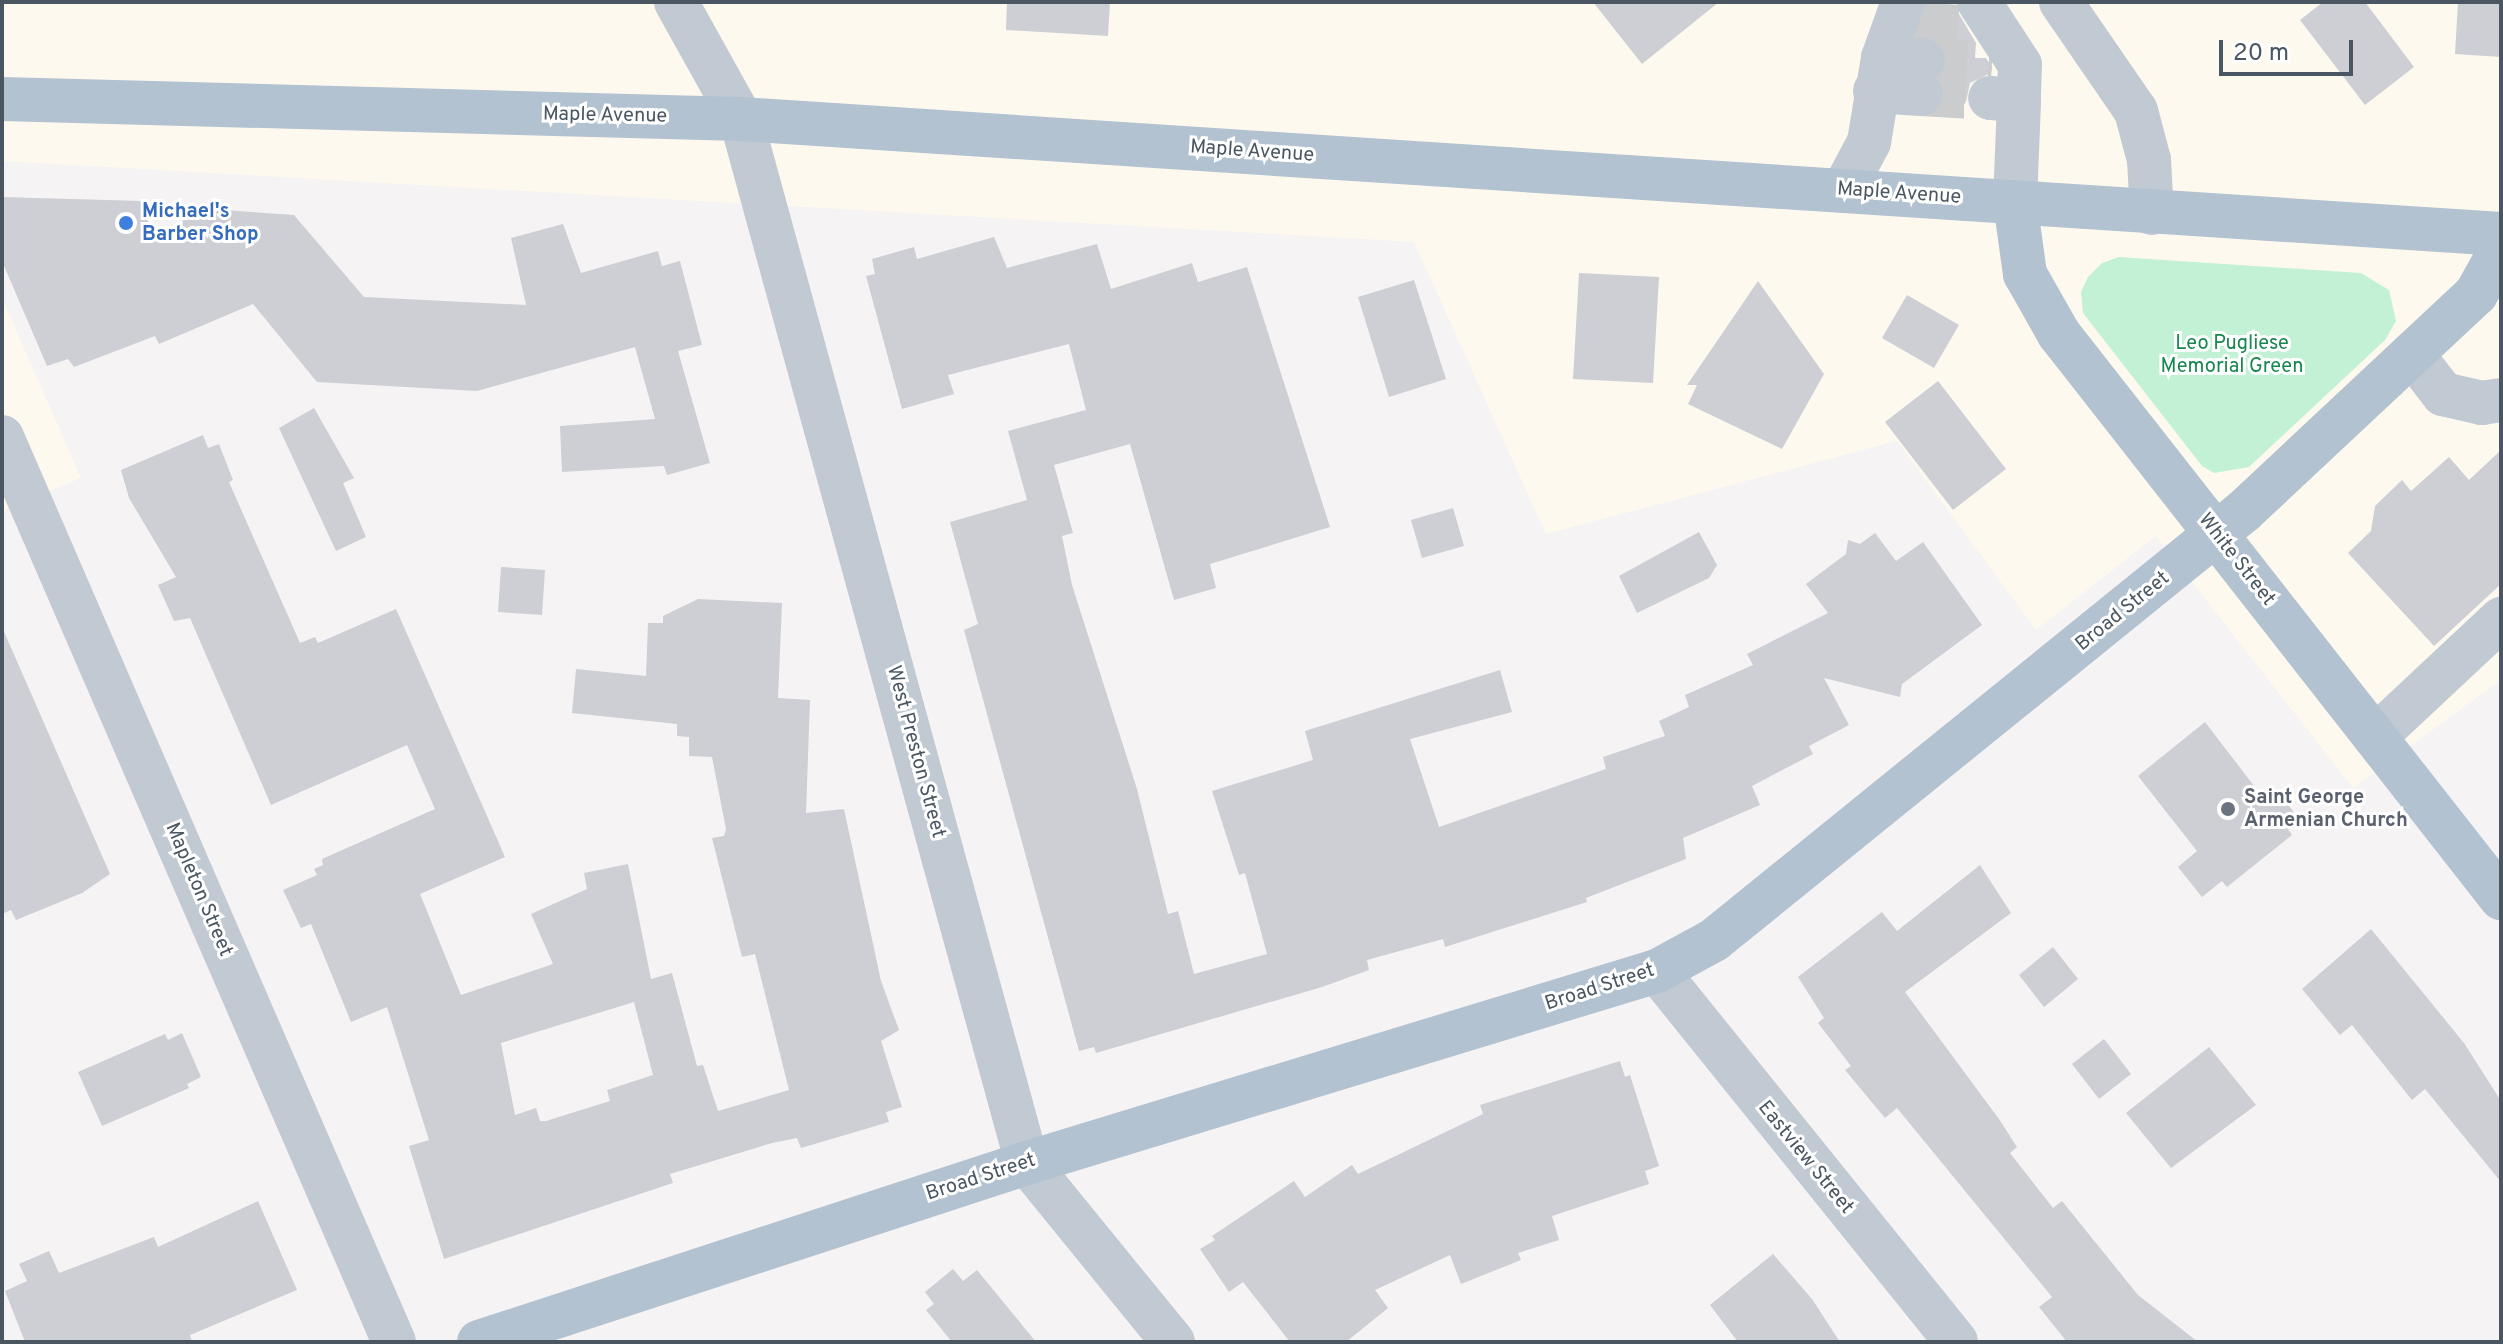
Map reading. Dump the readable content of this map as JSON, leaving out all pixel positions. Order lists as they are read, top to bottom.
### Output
{
  "streets": {
    "main road": ["Maple Avenue", "White Street", "Broad Street"],
    "street": ["West Preston Street", "Mapleton Street", "Eastview Street"]
  },
  "crossings": [
    ["Maple Avenue", "White Street"],
    ["Maple Avenue", "West Preston Street"],
    ["White Street", "Broad Street"],
    ["Broad Street", "West Preston Street"],
    ["Broad Street", "Eastview Street"]
  ],
  "parks": ["Leo Pugliese Memorial Green"],
  "places": ["Michael's Barber Shop", "Saint George Armenian Church"],
  "scale_bar": "20 m"
}
